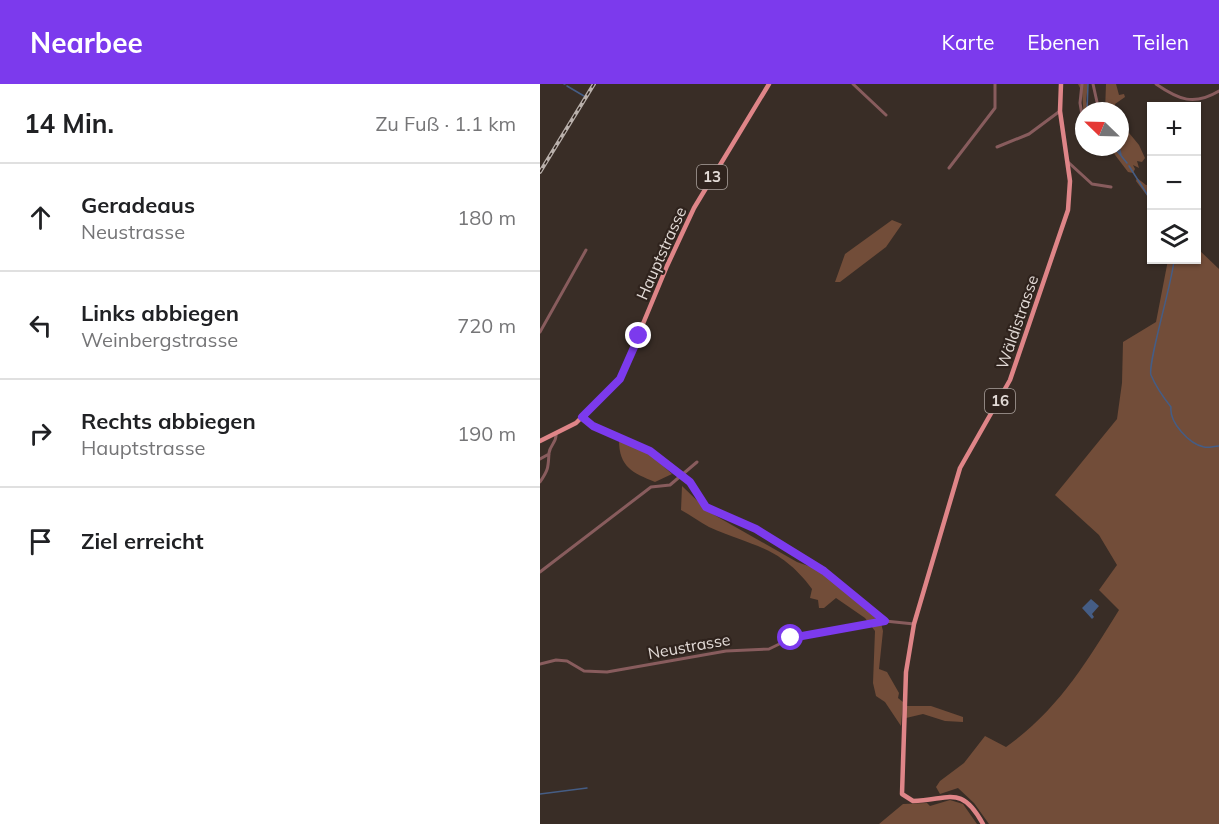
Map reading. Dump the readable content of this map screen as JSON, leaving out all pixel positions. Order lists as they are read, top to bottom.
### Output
{
  "streets": {
    "main road": [
      "13",
      "Hauptstrasse",
      "Wäldistrasse",
      "16"
    ],
    "street": ["Neustrasse"]
  },
  "crossings": [
    ["Wäldistrasse", "16"],
    ["Wäldistrasse", "Neustrasse"],
    ["16", "Neustrasse"]
  ],
  "north": "top left",
  "page": {
    "header": "Nearbee",
    "nav": ["Karte", "Ebenen", "Teilen"],
    "heading": ["14 Min.", "Zu Fuß · 1.1 km"],
    "map_buttons": ["+", "−"],
    "list": [
      ["Geradeaus", "Neustrasse", "180 m"],
      ["Links abbiegen", "Weinbergstrasse", "720 m"],
      ["Rechts abbiegen", "Hauptstrasse", "190 m"],
      "Ziel erreicht"
    ]
  }
}
